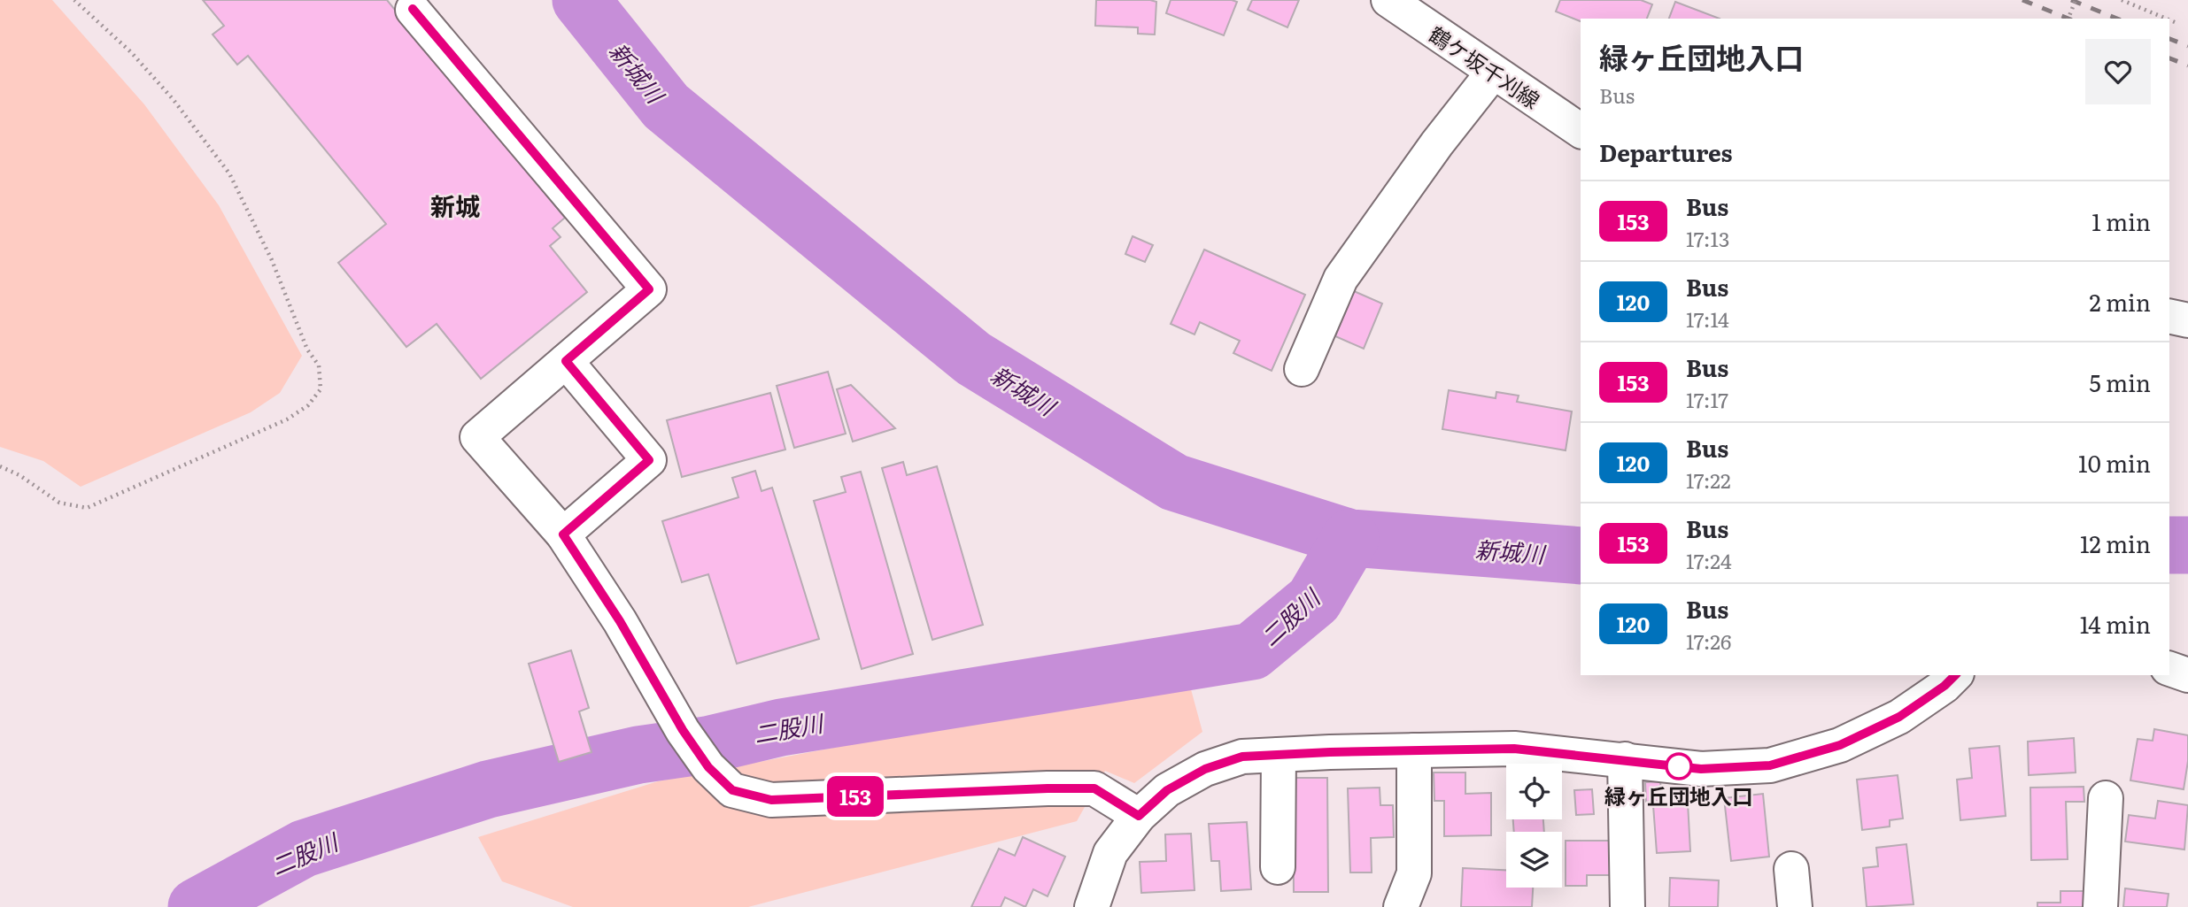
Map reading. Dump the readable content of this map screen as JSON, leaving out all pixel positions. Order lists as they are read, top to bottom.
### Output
{
  "streets": {
    "street": ["鶴ケ坂千刈線"]
  },
  "districts": ["新城"],
  "water": ["新城川", "二股川"],
  "places": ["緑ヶ丘団地入口"],
  "lines": ["bus line 153"],
  "page": {
    "on_map": "153",
    "heading": [
      ["緑ヶ丘団地入口", "Bus"],
      "Departures"
    ],
    "list": [
      {
        "mark": "153",
        "name": "Bus",
        "note": "17:13",
        "value": "1 min"
      },
      {
        "mark": "120",
        "name": "Bus",
        "note": "17:14",
        "value": "2 min"
      },
      {
        "mark": "153",
        "name": "Bus",
        "note": "17:17",
        "value": "5 min"
      },
      {
        "mark": "120",
        "name": "Bus",
        "note": "17:22",
        "value": "10 min"
      },
      {
        "mark": "153",
        "name": "Bus",
        "note": "17:24",
        "value": "12 min"
      },
      {
        "mark": "120",
        "name": "Bus",
        "note": "17:26",
        "value": "14 min"
      }
    ]
  }
}
